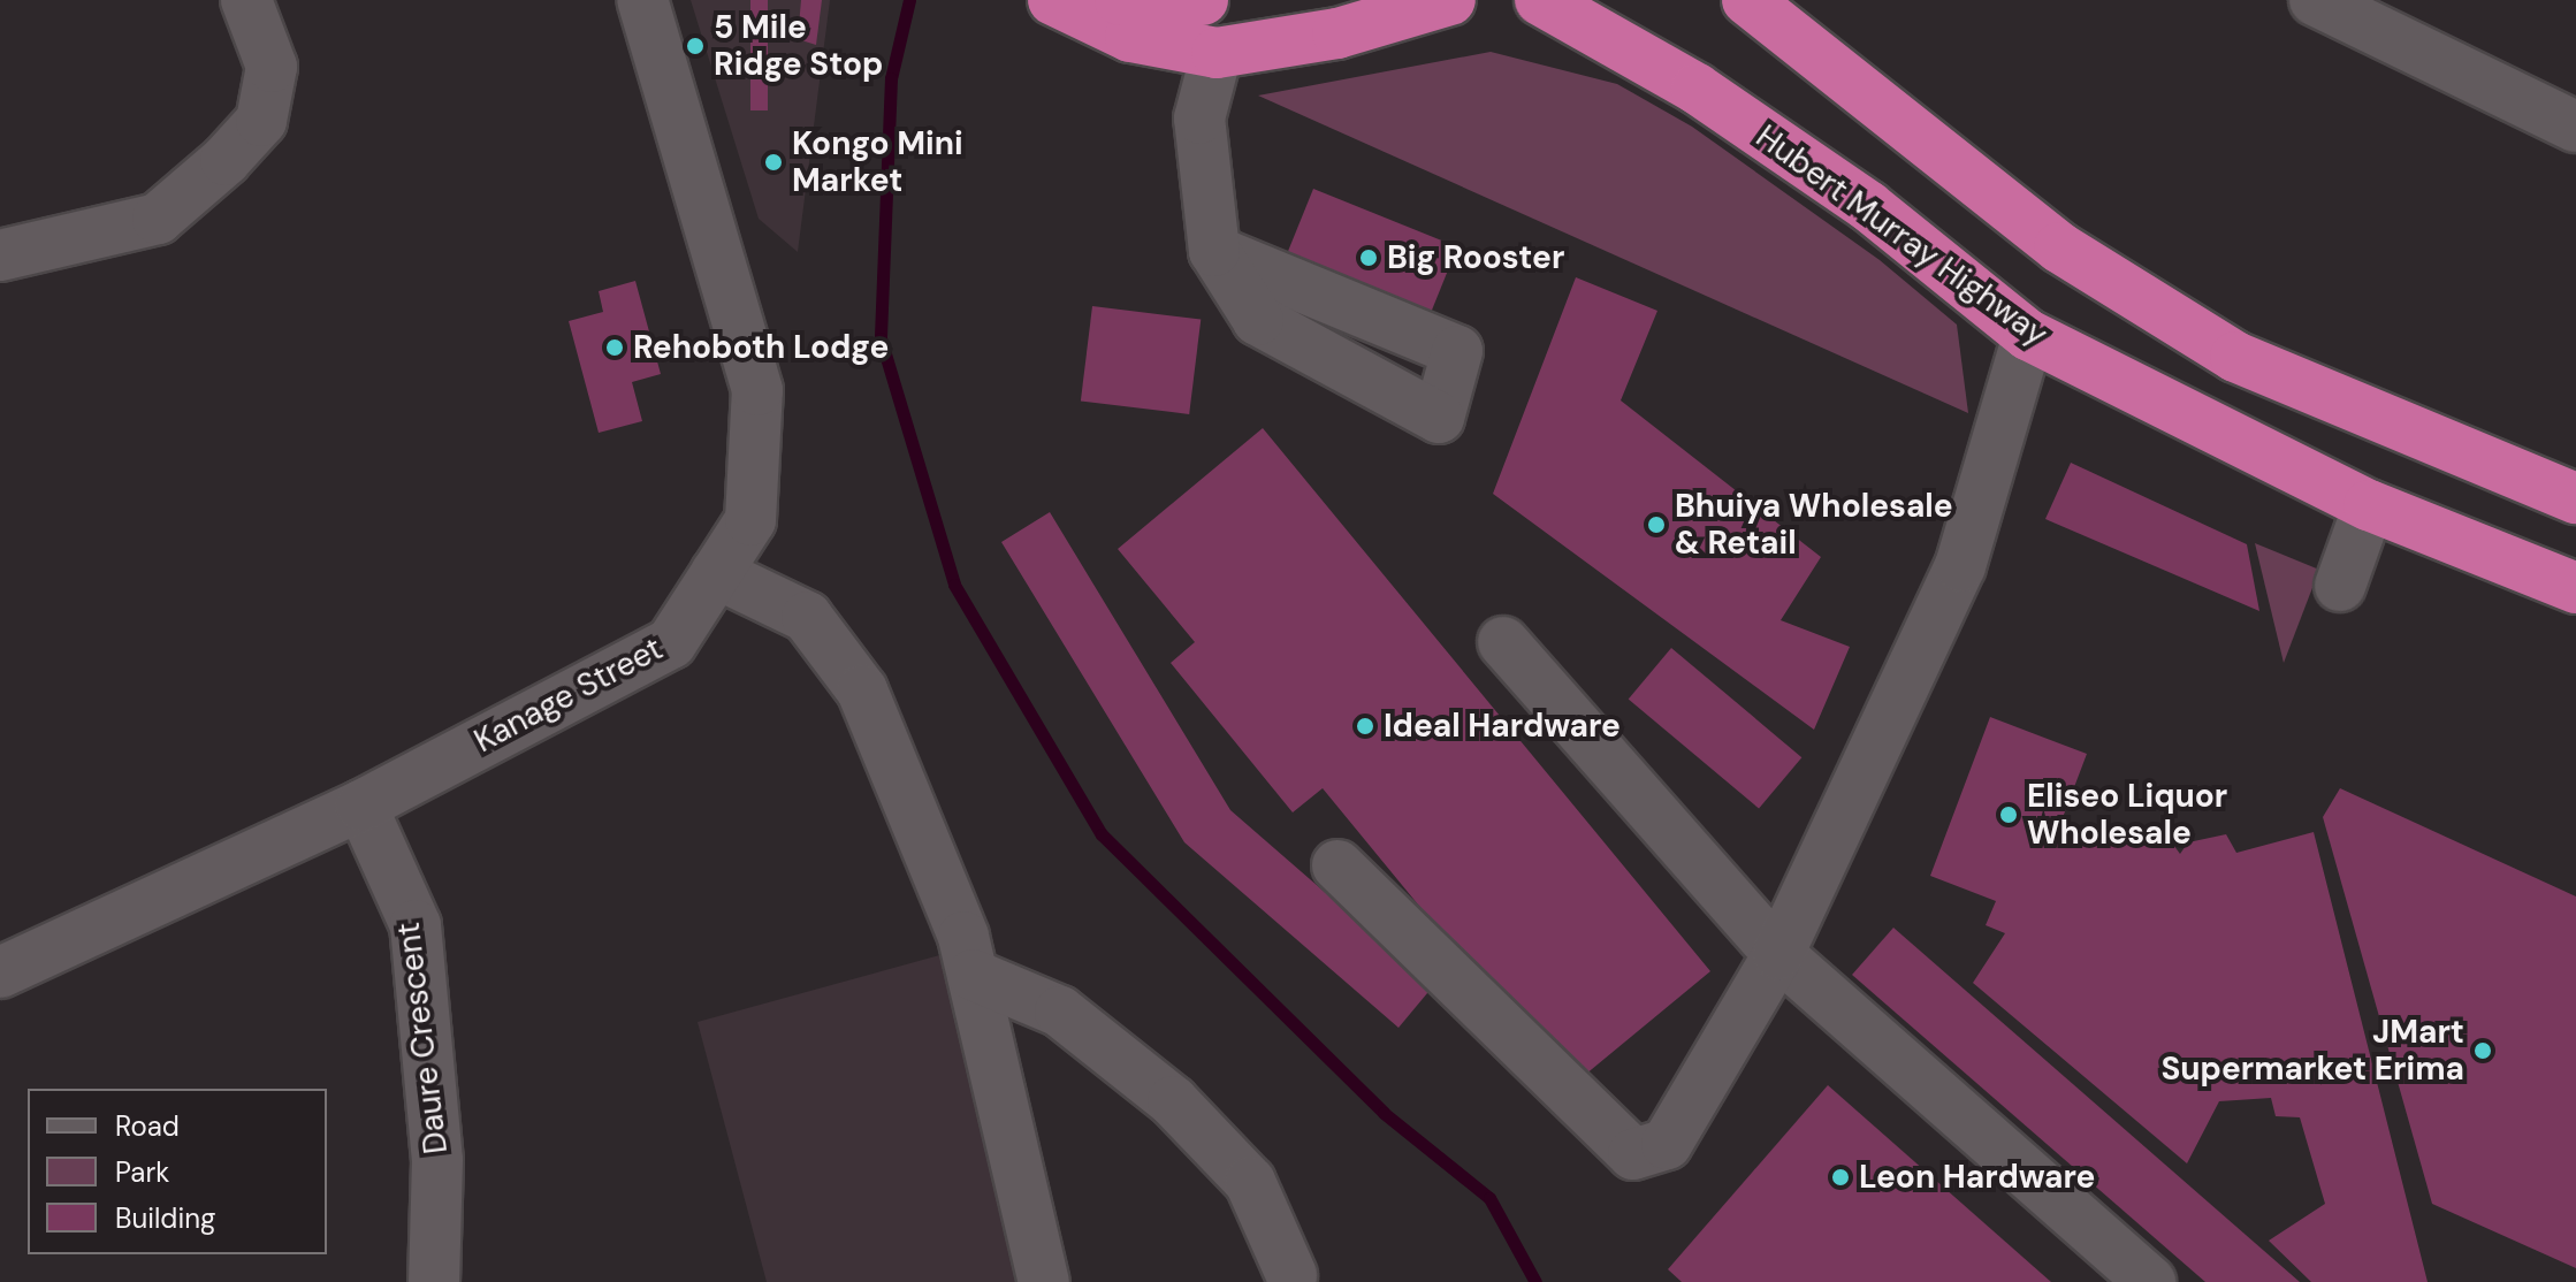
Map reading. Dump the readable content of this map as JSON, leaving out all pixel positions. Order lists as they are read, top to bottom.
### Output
{
  "streets": {
    "highway": ["Hubert Murray Highway"],
    "street": ["Kanage Street", "Daure Crescent"]
  },
  "crossings": [
    ["Kanage Street", "Daure Crescent"]
  ],
  "places": [
    "5 Mile Ridge Stop",
    "Kongo Mini Market",
    "Big Rooster",
    "Rehoboth Lodge",
    "Bhuiya Wholesale & Retail",
    "Ideal Hardware",
    "Eliseo Liquor Wholesale",
    "JMart Supermarket Erima",
    "Leon Hardware"
  ],
  "legend": ["Road", "Park", "Building"]
}
